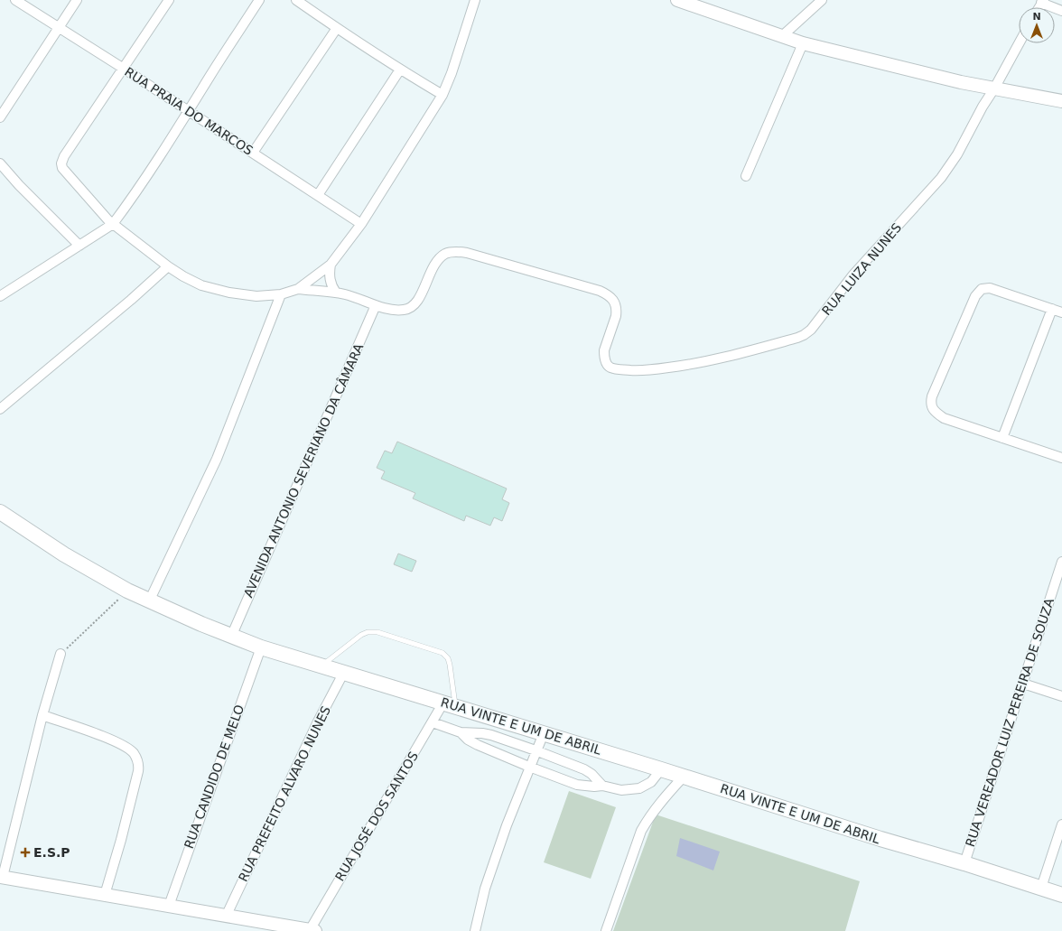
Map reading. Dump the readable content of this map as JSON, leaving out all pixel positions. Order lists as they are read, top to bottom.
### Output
{
  "streets": {
    "main road": ["RUA VINTE E UM DE ABRIL"],
    "street": [
      "RUA PRAIA DO MARCOS",
      "RUA LUIZA NUNES",
      "AVENIDA ANTONIO SEVERIANO DA CÂMARA",
      "RUA VEREADOR LUIZ PEREIRA DE SOUZA",
      "RUA CANDIDO DE MELO",
      "RUA PREFEITO ALVARO NUNES",
      "RUA JOSÉ DOS SANTOS"
    ]
  },
  "crossings": [
    ["RUA LUIZA NUNES", "AVENIDA ANTONIO SEVERIANO DA CÂMARA"],
    ["AVENIDA ANTONIO SEVERIANO DA CÂMARA", "RUA VINTE E UM DE ABRIL"],
    ["RUA VEREADOR LUIZ PEREIRA DE SOUZA", "RUA VINTE E UM DE ABRIL"],
    ["RUA VINTE E UM DE ABRIL", "RUA CANDIDO DE MELO"],
    ["RUA VINTE E UM DE ABRIL", "RUA PREFEITO ALVARO NUNES"],
    ["RUA VINTE E UM DE ABRIL", "RUA JOSÉ DOS SANTOS"]
  ],
  "places": {
    "health": ["E.S.P"]
  },
  "north": "top"
}
